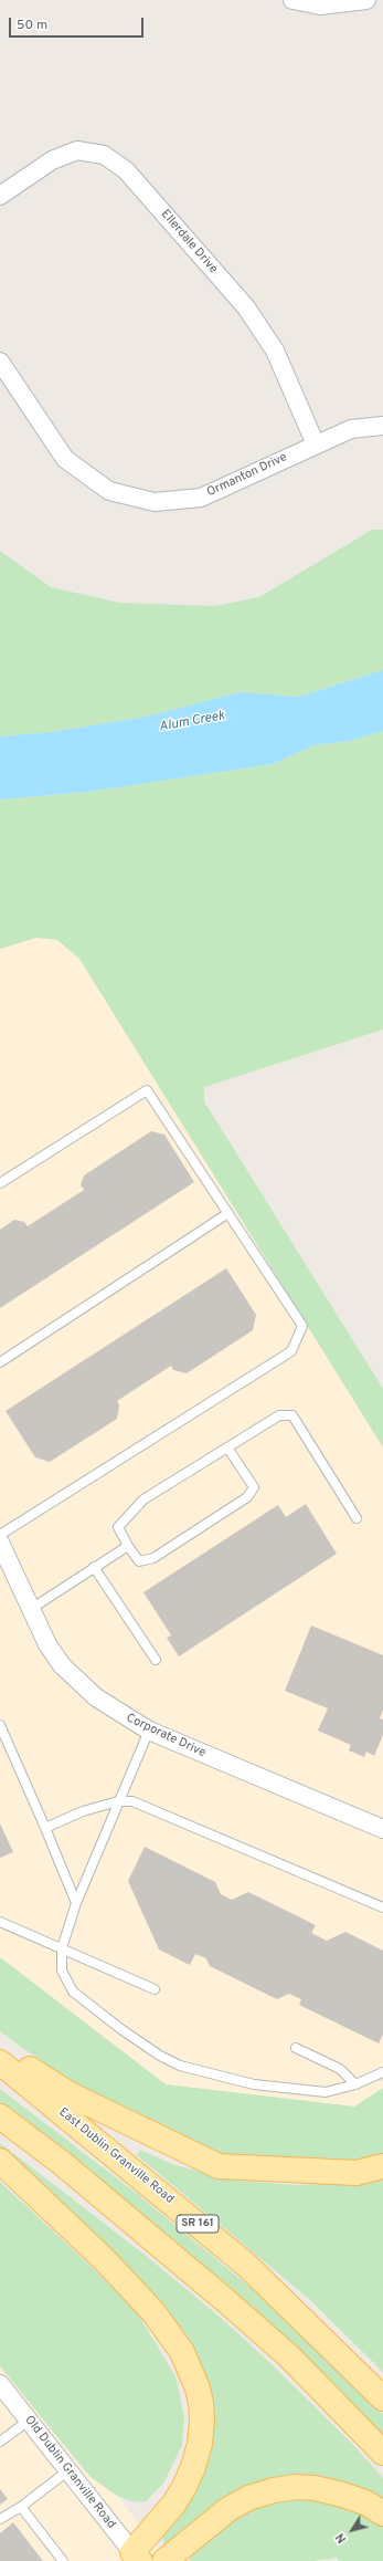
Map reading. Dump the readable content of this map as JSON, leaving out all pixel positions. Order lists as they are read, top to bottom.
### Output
{
  "streets": {
    "main road": ["East Dublin Granville Road", "SR 161"],
    "street": [
      "Ellerdale Drive",
      "Ormanton Drive",
      "Corporate Drive",
      "Old Dublin Granville Road"
    ]
  },
  "crossings": [
    ["Ellerdale Drive", "Ormanton Drive"]
  ],
  "water": ["Alum Creek"],
  "scale_bar": "50 m",
  "north": "bottom left"
}
